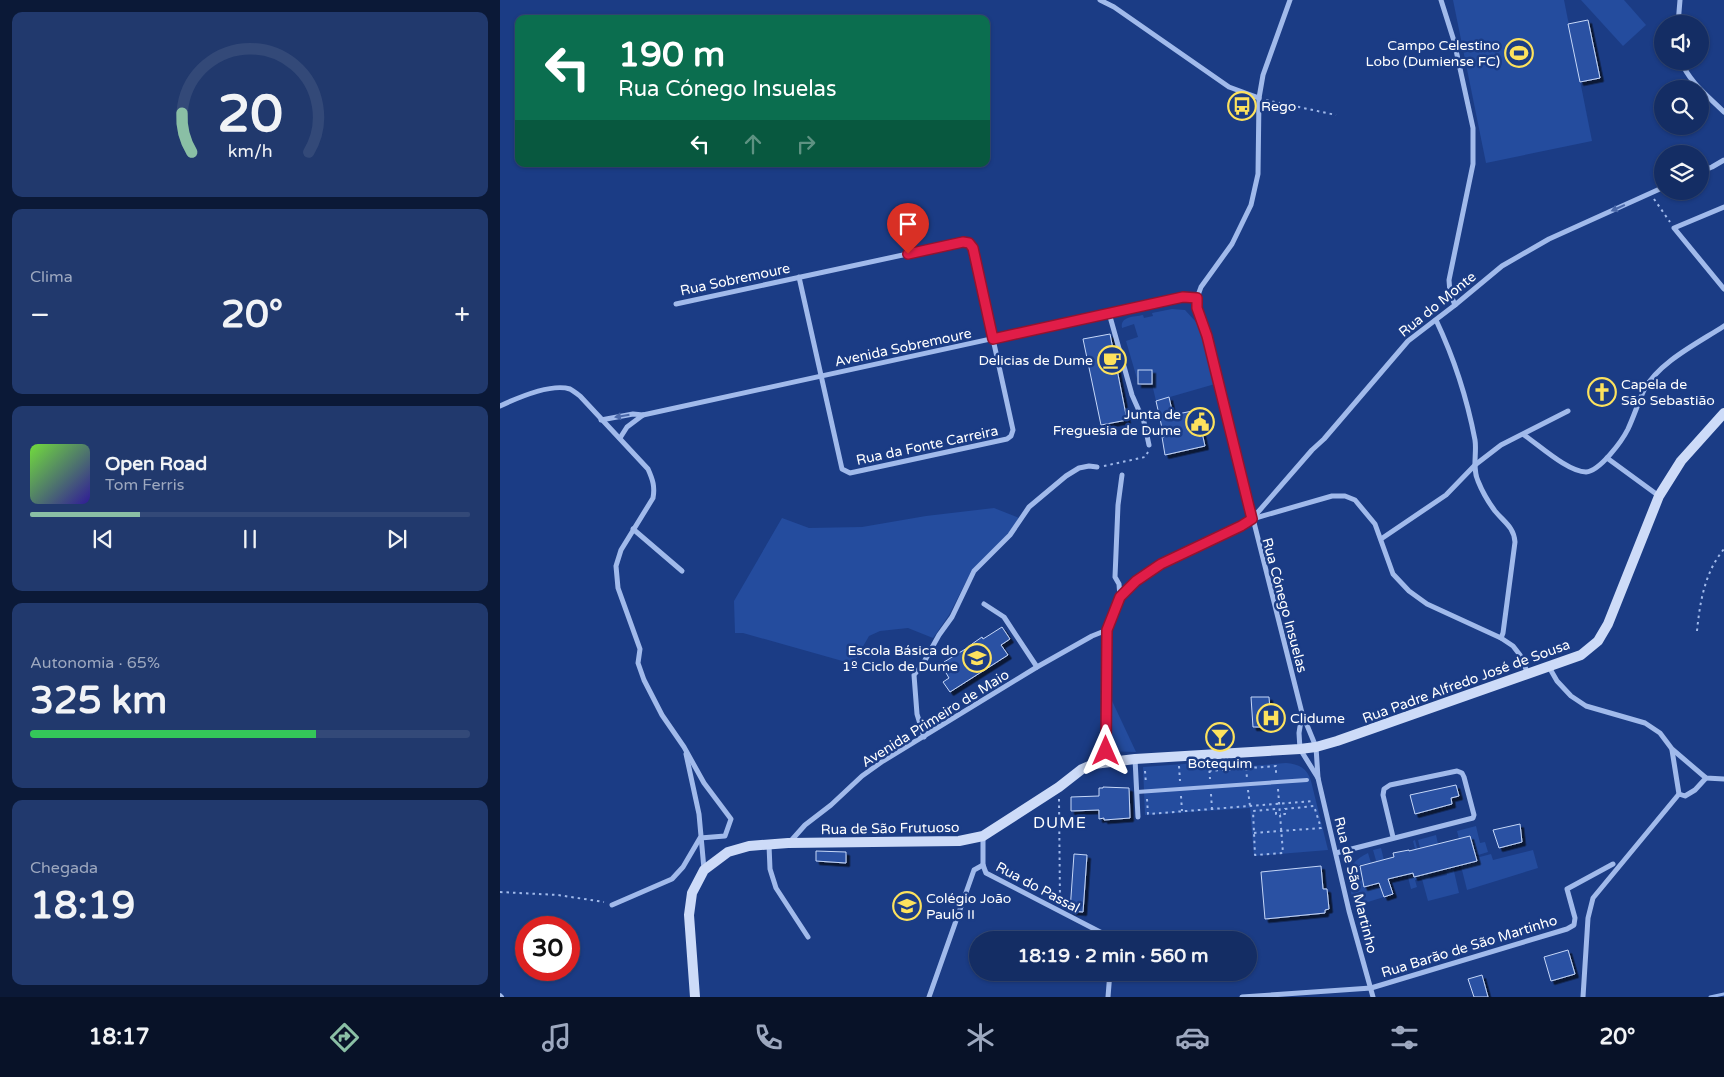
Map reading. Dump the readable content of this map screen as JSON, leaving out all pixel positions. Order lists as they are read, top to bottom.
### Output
{
  "streets": {
    "street": [
      "Rua Sobremoure",
      "Rua do Monte",
      "Avenida Sobremoure",
      "Rua da Fonte Carreira",
      "Rua Cónego Insuelas",
      "Rua Padre Alfredo José de Sousa",
      "Avenida Primeiro de Maio",
      "Rua de São Frutuoso",
      "Rua de São Martinho",
      "Rua do Passal",
      "Rua Barão de São Martinho"
    ]
  },
  "crossings": [
    ["Rua Sobremoure", "Avenida Sobremoure"],
    ["Rua Sobremoure", "Rua da Fonte Carreira"],
    ["Rua do Monte", "Rua Cónego Insuelas"],
    ["Avenida Sobremoure", "Rua da Fonte Carreira"],
    ["Avenida Sobremoure", "Rua Cónego Insuelas"],
    ["Rua Cónego Insuelas", "Rua Padre Alfredo José de Sousa"],
    ["Rua Cónego Insuelas", "Rua de São Frutuoso"],
    ["Rua Cónego Insuelas", "Rua de São Martinho"],
    ["Rua Padre Alfredo José de Sousa", "Rua de São Frutuoso"],
    ["Rua Padre Alfredo José de Sousa", "Rua de São Martinho"],
    ["Avenida Primeiro de Maio", "Rua de São Frutuoso"],
    ["Rua de São Frutuoso", "Rua de São Martinho"],
    ["Rua de São Frutuoso", "Rua do Passal"],
    ["Rua de São Martinho", "Rua Barão de São Martinho"]
  ],
  "one_way": ["Rua do Monte"],
  "districts": ["DUME"],
  "places": {
    "sports": ["Campo Celestino Lobo (Dumiense FC)"],
    "bus stop": ["Rego"],
    "cafe": ["Delicias de Dume"],
    "church": ["Capela de São Sebastião"],
    "public building": ["Junta de Freguesia de Dume"],
    "school or university": ["Escola Básica do 1º Ciclo de Dume", "Colégio João Paulo II"],
    "hospital": ["Clidume"],
    "bar": ["Botequim"]
  },
  "page": {
    "turn": ["190 m", "Rua Cónego Insuelas"],
    "tile": [
      "Clima",
      ["Autonomia · 65%", "325 km"],
      ["Chegada", "18:19"]
    ],
    "heat": ["−", "20°", "+"],
    "song": ["Open Road", "Tom Ferris"],
    "limit": "30",
    "trip": "18:19 · 2 min · 560 m",
    "tabs": ["18:17", "20°"],
    "gauge": ["20", "km/h"]
  }
}
